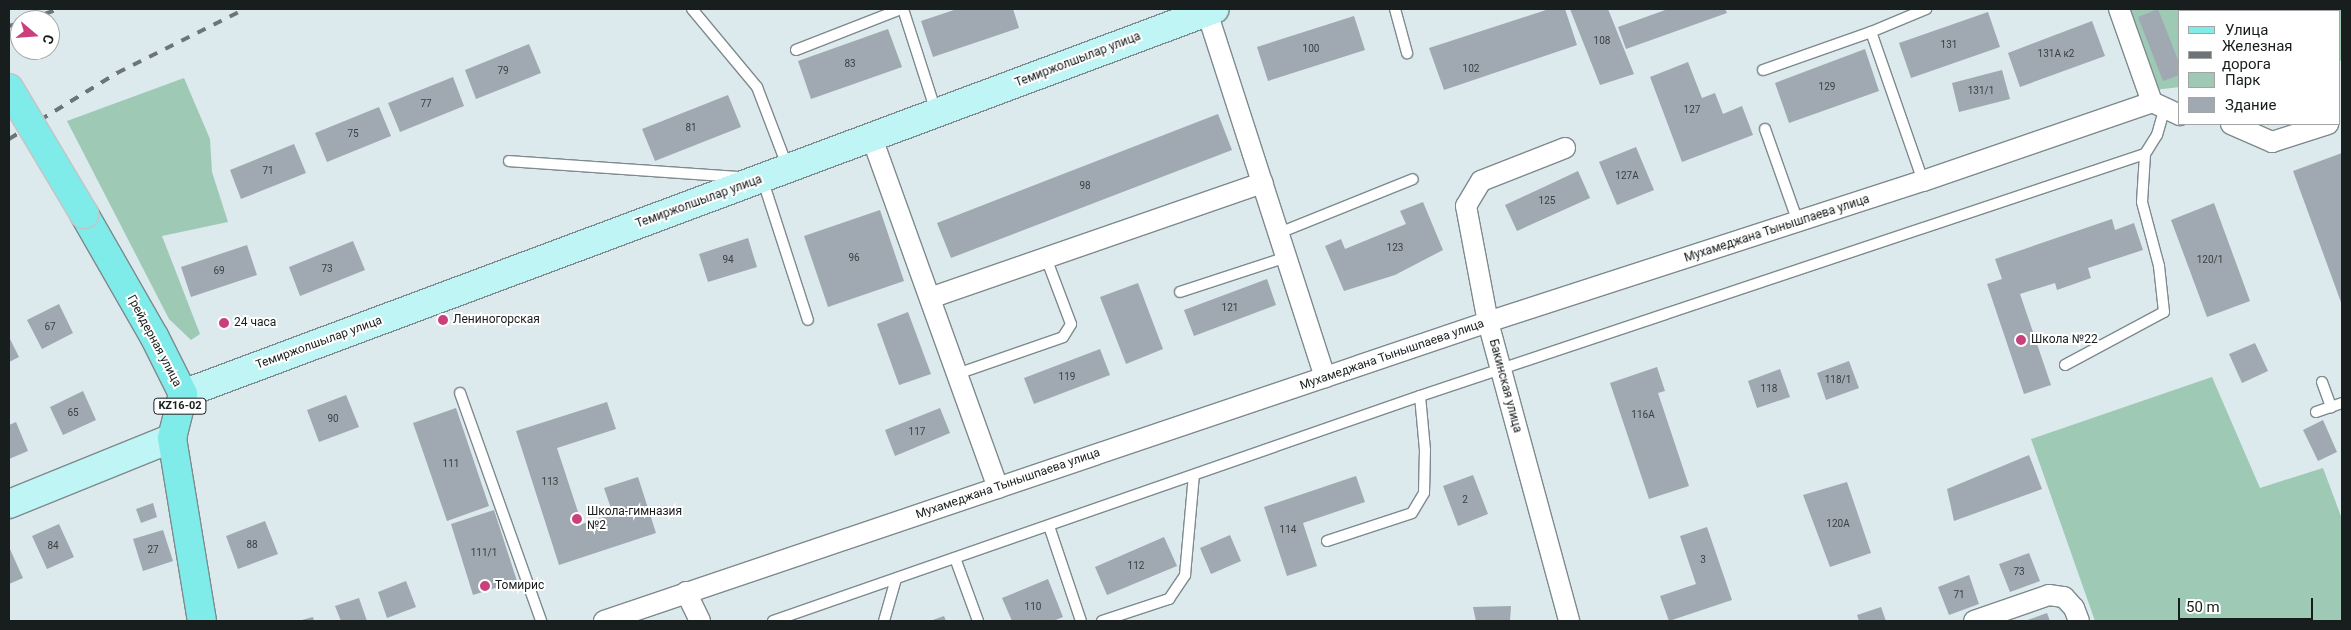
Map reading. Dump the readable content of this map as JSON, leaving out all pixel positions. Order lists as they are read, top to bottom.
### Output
{
  "streets": {
    "main road": ["Грейдерная улица", "KZ16-02"],
    "street": ["Темиржолшылар улица", "Мухамеджана Тынышпаева улица", "Бакинская улица"]
  },
  "crossings": [
    ["Темиржолшылар улица", "Грейдерная улица"],
    ["Мухамеджана Тынышпаева улица", "Бакинская улица"]
  ],
  "places": [
    "Лениногорская",
    "24 часа",
    "Школа №22",
    "Школа-гимназия №2",
    "Томирис"
  ],
  "house_numbers": [
    "108",
    "131",
    "100",
    "131А к2",
    "83",
    "102",
    "79",
    "129",
    "131/1",
    "77",
    "127",
    "81",
    "75",
    "71",
    "127А",
    "98",
    "125",
    "123",
    "96",
    "94",
    "120/1",
    "73",
    "69",
    "121",
    "67",
    "119",
    "118/1",
    "118",
    "65",
    "116А",
    "90",
    "117",
    "111",
    "113",
    "2",
    "120А",
    "114",
    "88",
    "84",
    "27",
    "111/1",
    "3",
    "112",
    "73",
    "71",
    "110"
  ],
  "legend": [
    "Улица",
    "Железная дорога",
    "Парк",
    "Здание"
  ],
  "scale_bar": "50 m",
  "north": "right"
}
